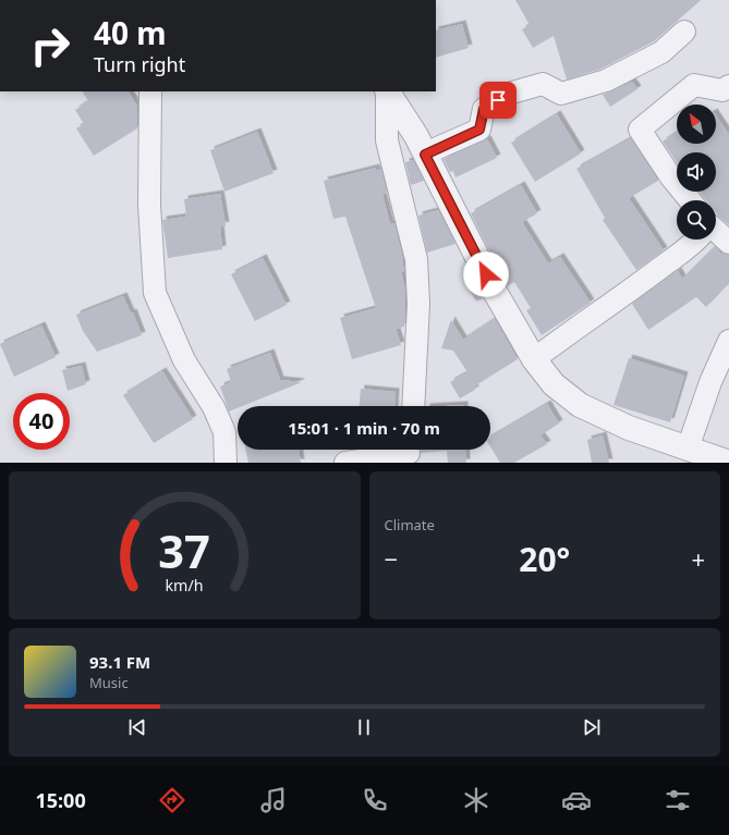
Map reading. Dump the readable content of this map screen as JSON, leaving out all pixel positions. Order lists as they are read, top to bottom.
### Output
{
  "north": "top left",
  "page": {
    "turn": ["40 m", "Turn right"],
    "limit": "40",
    "trip": "15:01 · 1 min · 70 m",
    "tile": "Climate",
    "heat": ["−", "20°", "+"],
    "song": ["93.1 FM", "Music"],
    "tabs": "15:00",
    "gauge": ["37", "km/h"]
  }
}
